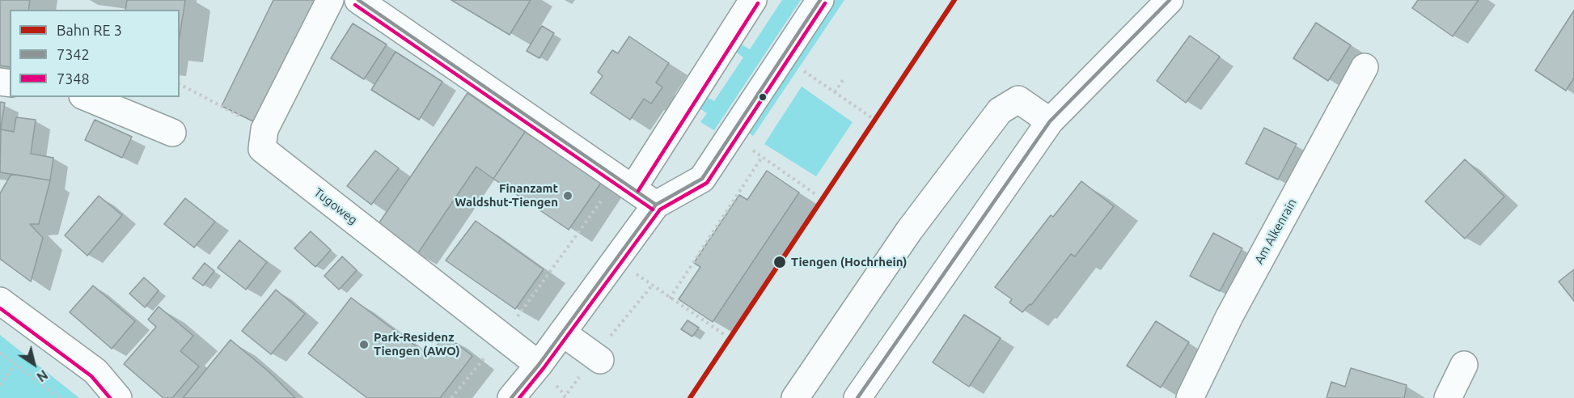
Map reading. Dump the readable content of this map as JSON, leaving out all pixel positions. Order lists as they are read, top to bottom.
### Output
{
  "streets": {
    "street": ["Tugoweg", "Am Alkenrain"]
  },
  "places": ["Finanzamt Waldshut-Tiengen", "Tiengen (Hochrhein)", "Park-Residenz Tiengen (AWO)"],
  "lines": ["transit line 7342", "transit line 7348"],
  "legend": ["Bahn RE 3", "7342", "7348"],
  "north": "bottom right"
}
